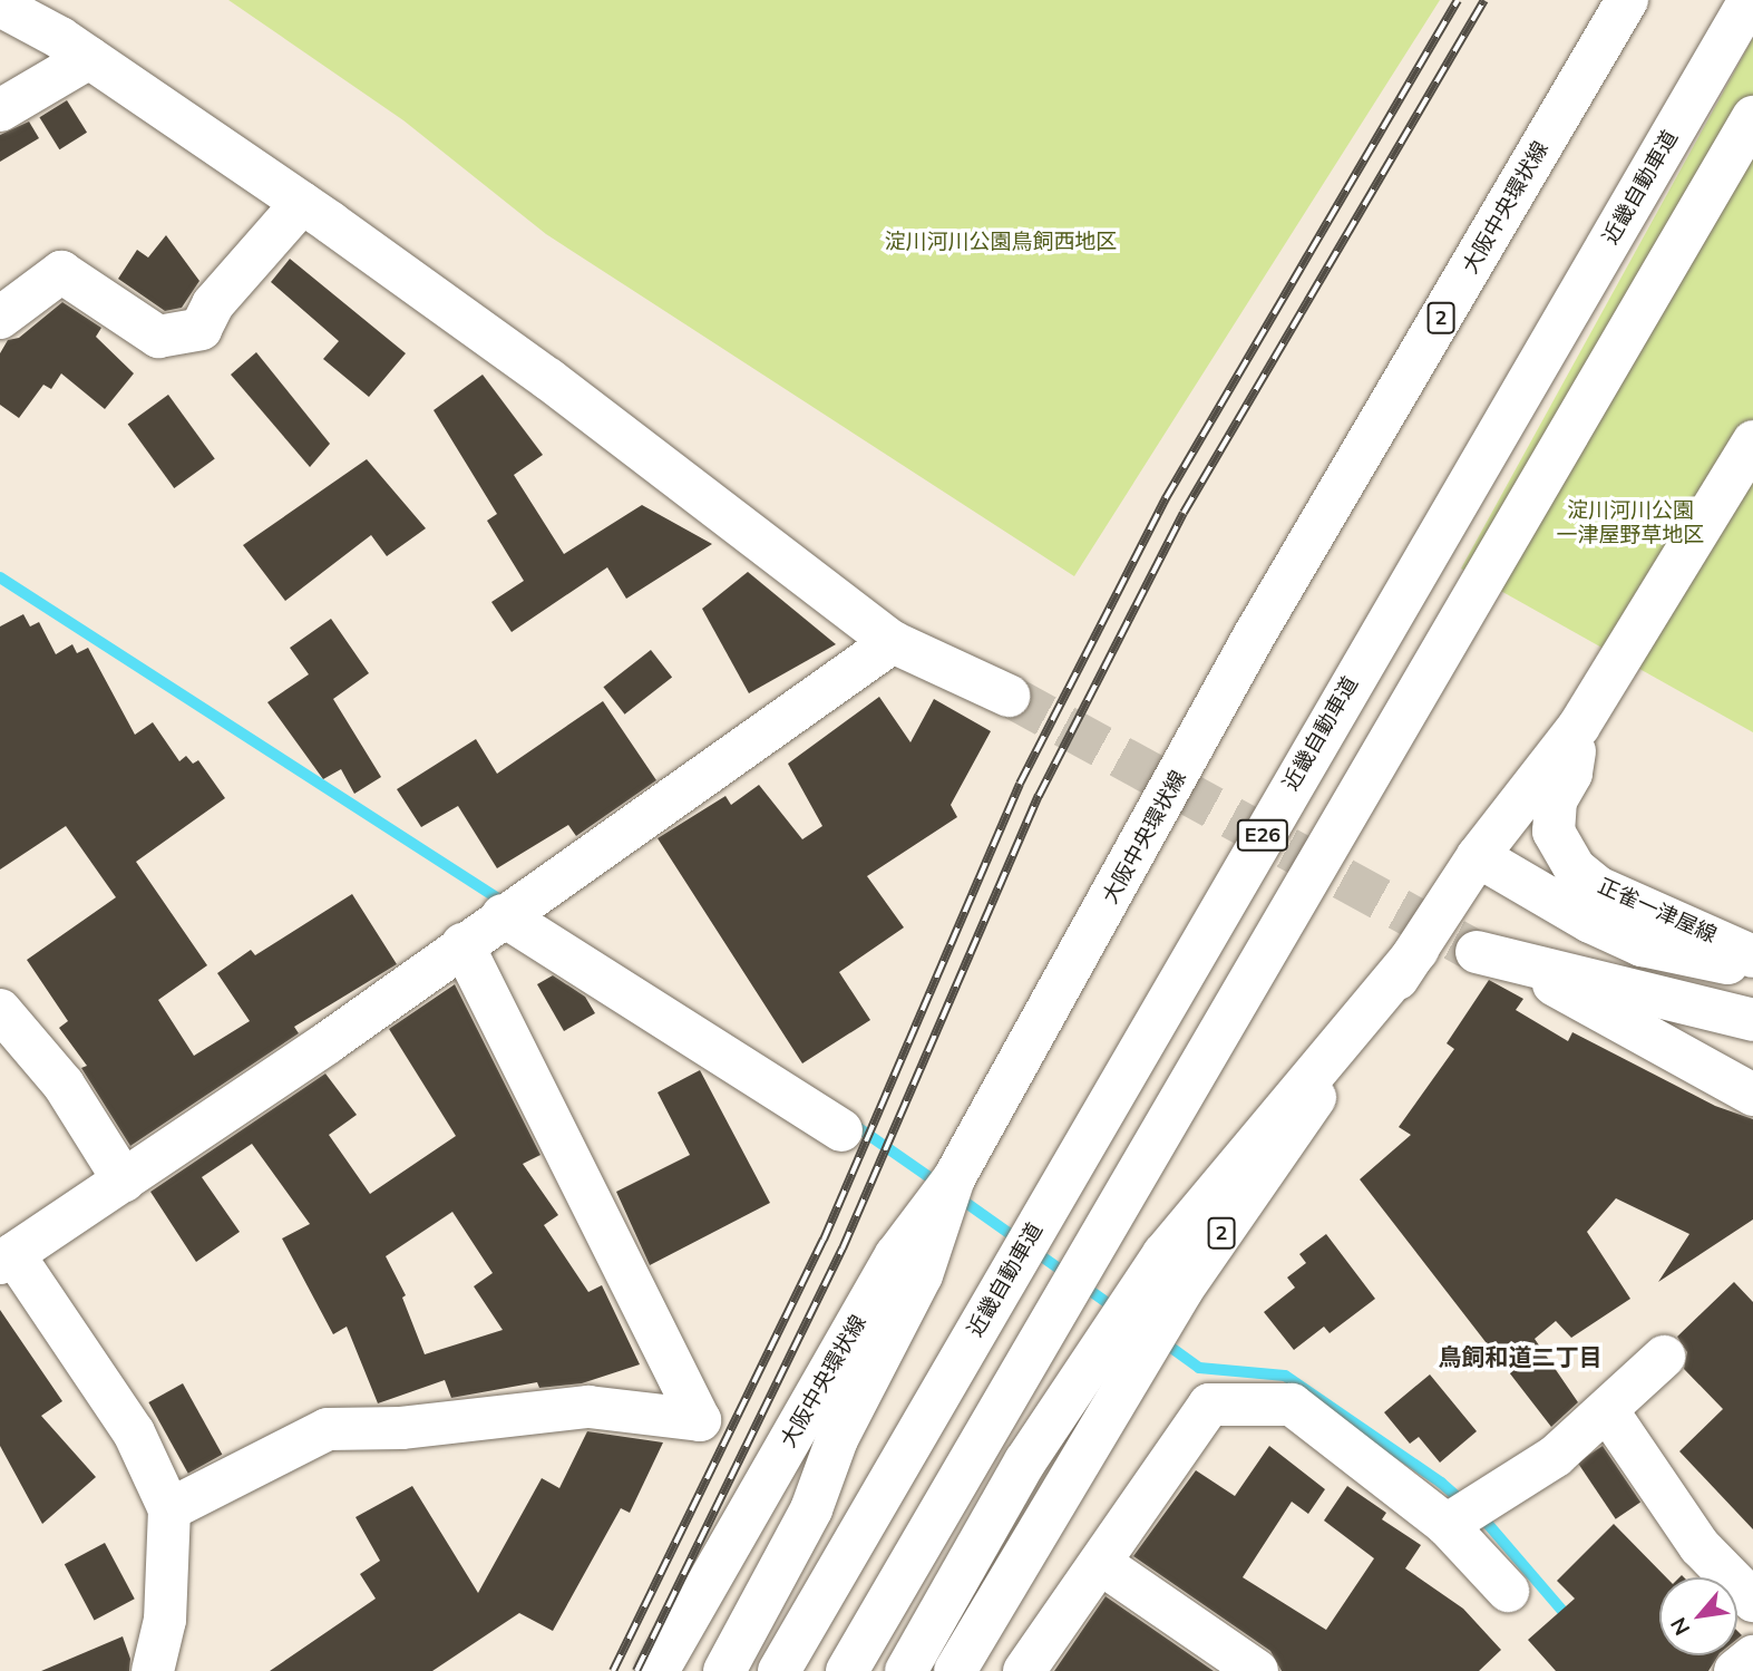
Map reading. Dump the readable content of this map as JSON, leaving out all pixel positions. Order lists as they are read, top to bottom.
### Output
{
  "streets": {
    "main road": [
      "近畿自動車道",
      "大阪中央環状線",
      "2",
      "E26",
      "正雀一津屋線"
    ]
  },
  "crossings": [
    ["2", "正雀一津屋線"]
  ],
  "districts": ["鳥飼和道二丁目"],
  "parks": ["淀川河川公園鳥飼西地区", "淀川河川公園 一津屋野草地区"],
  "north": "bottom left"
}
